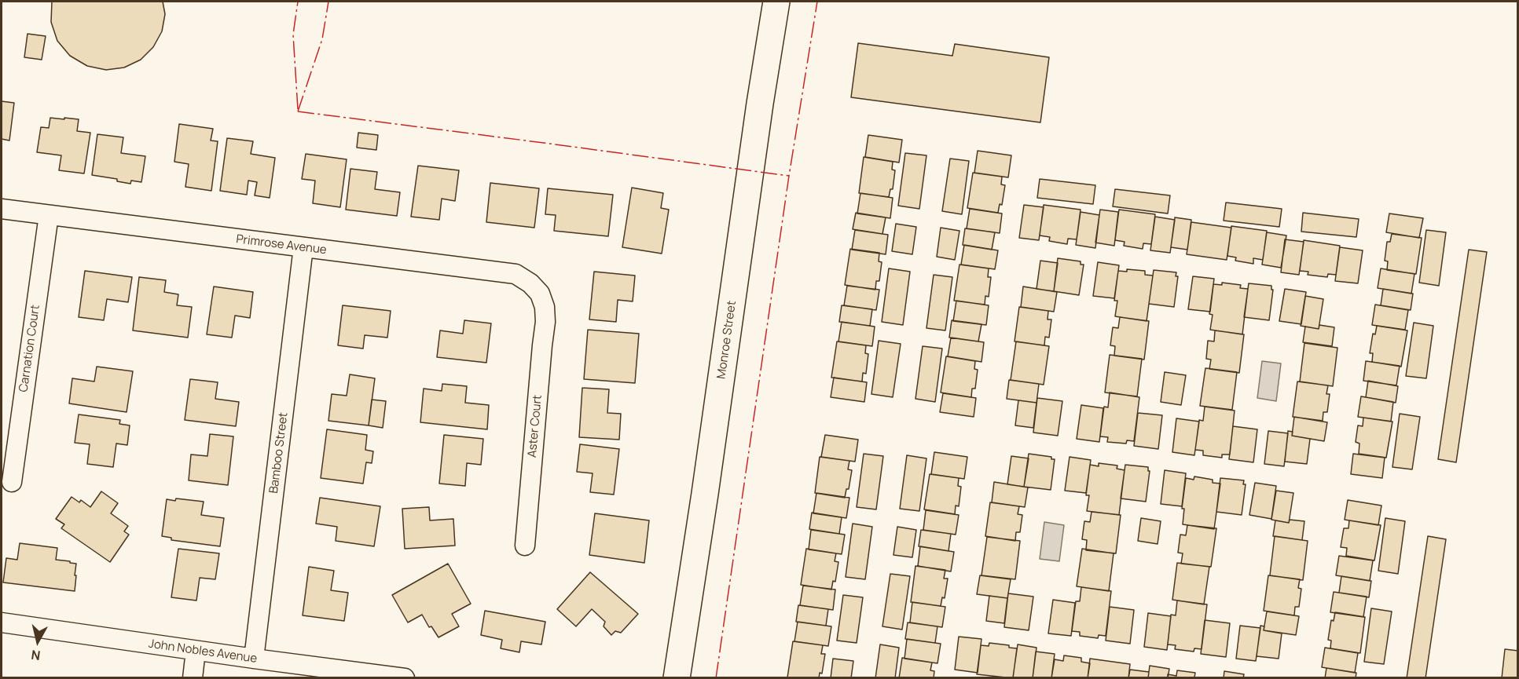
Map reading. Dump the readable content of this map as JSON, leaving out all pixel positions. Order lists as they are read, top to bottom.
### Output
{
  "streets": {
    "main road": ["Monroe Street"],
    "street": [
      "Primrose Avenue",
      "Carnation Court",
      "Aster Court",
      "Bamboo Street",
      "John Nobles Avenue"
    ]
  },
  "crossings": [
    ["Primrose Avenue", "Carnation Court"],
    ["Primrose Avenue", "Aster Court"],
    ["Primrose Avenue", "Bamboo Street"],
    ["Bamboo Street", "John Nobles Avenue"]
  ],
  "north": "bottom"
}
